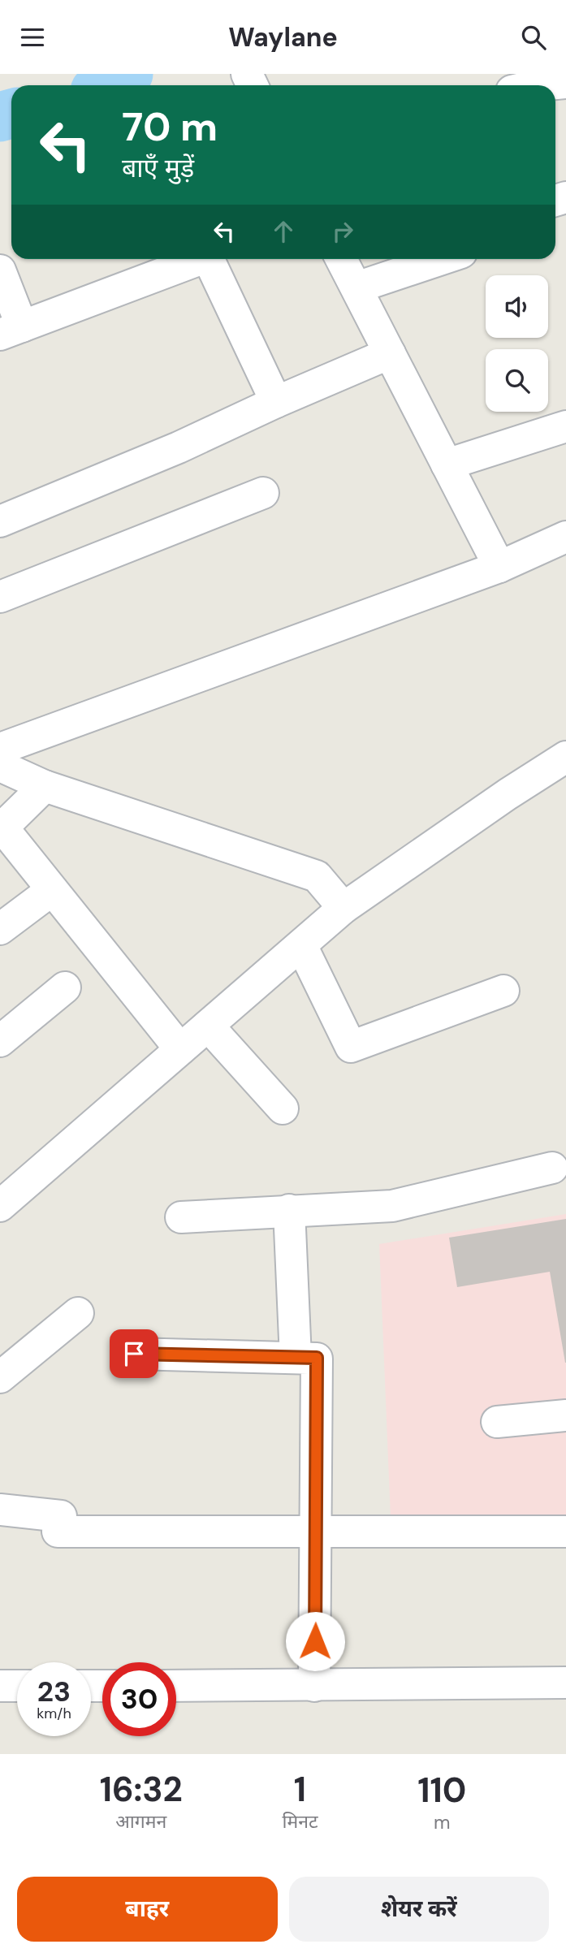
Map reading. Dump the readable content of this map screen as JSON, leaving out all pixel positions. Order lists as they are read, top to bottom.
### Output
{
  "page": {
    "header": "Waylane",
    "turn": ["70 m", "बाएँ मुड़ें"],
    "speed": "23 km/h",
    "limit": "30",
    "eta": [
      "16:32",
      "आगमन",
      "1",
      "मिनट",
      "110",
      "m"
    ],
    "buttons": ["बाहर", "शेयर करें"]
  }
}
